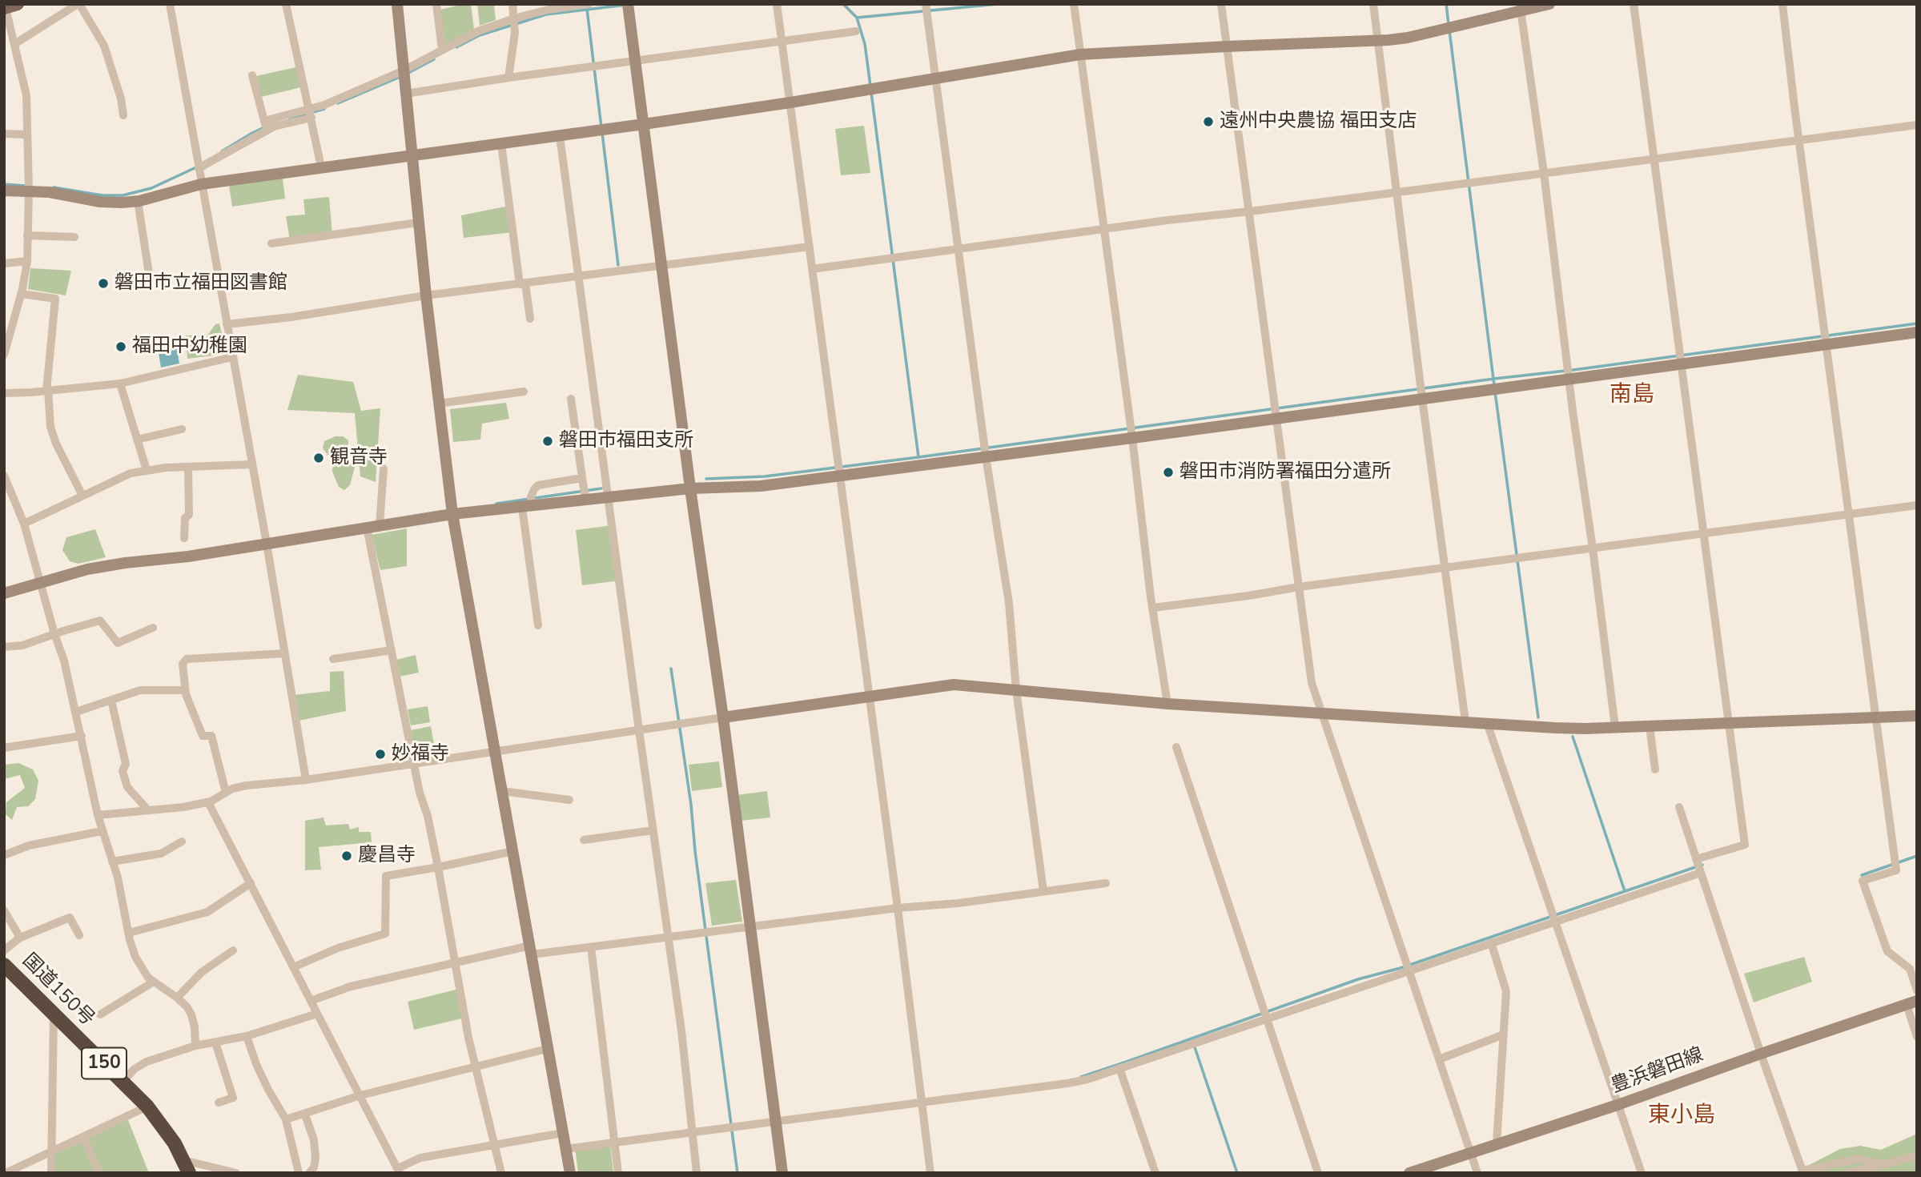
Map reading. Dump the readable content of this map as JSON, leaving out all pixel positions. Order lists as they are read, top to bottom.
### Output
{
  "streets": {
    "highway": ["国道150号", "150"],
    "street": ["豊浜磐田線"]
  },
  "districts": ["南島", "東小島"],
  "places": [
    "遠州中央農協 福田支店",
    "磐田市立福田図書館",
    "福田中幼稚園",
    "磐田市福田支所",
    "観音寺",
    "磐田市消防署福田分遣所",
    "妙福寺",
    "慶昌寺"
  ]
}
